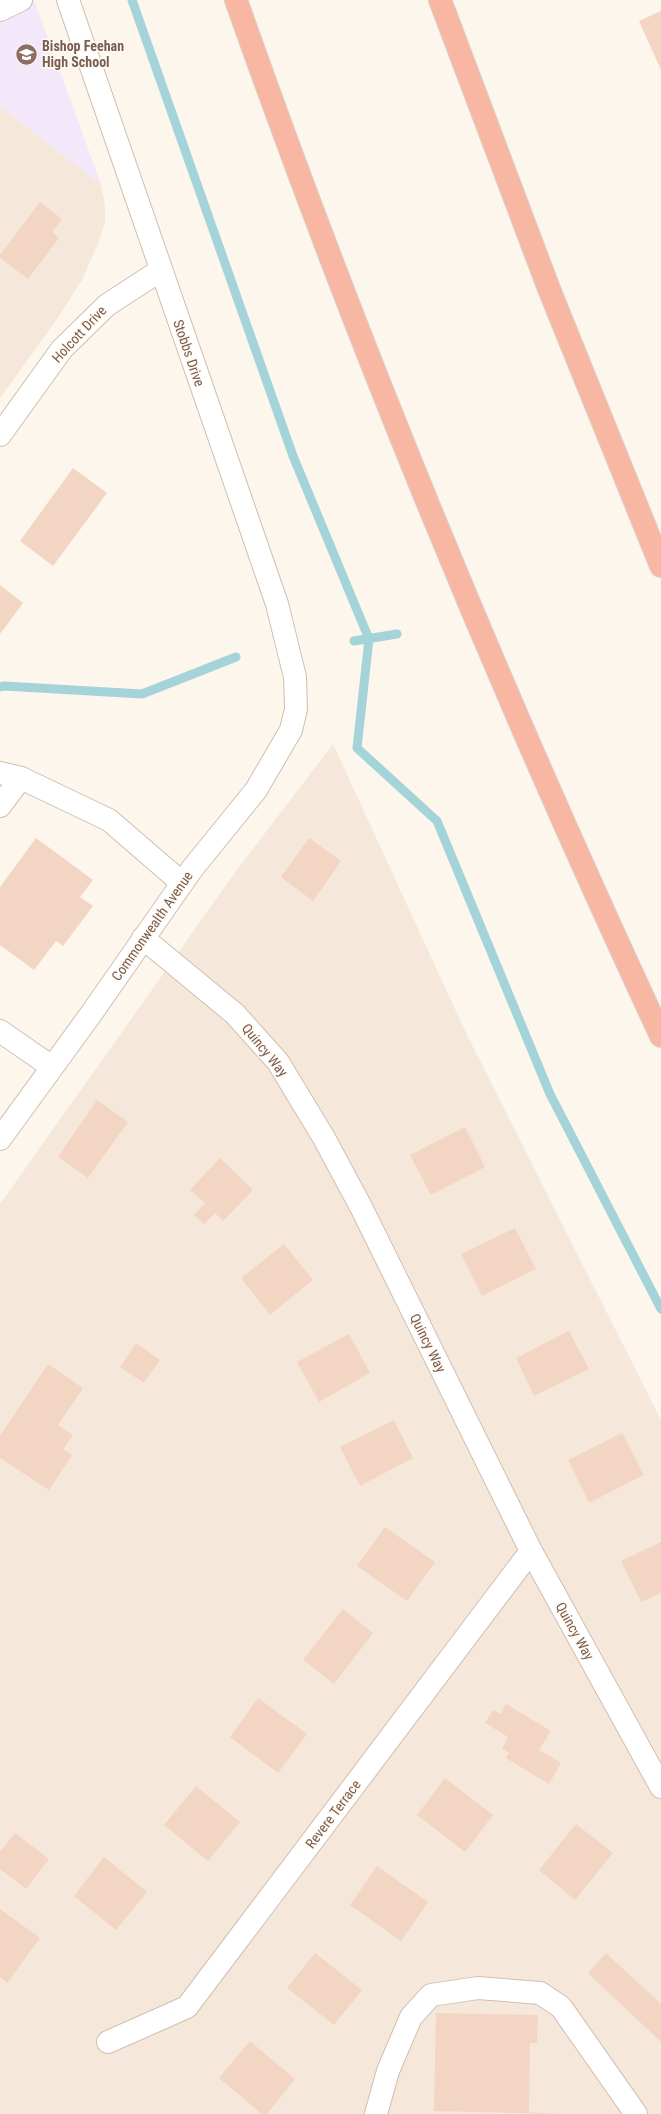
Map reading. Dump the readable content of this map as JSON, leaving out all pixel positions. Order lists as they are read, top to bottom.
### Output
{
  "streets": {
    "street": [
      "Holcott Drive",
      "Stobbs Drive",
      "Commonwealth Avenue",
      "Quincy Way",
      "Revere Terrace"
    ]
  },
  "crossings": [
    ["Holcott Drive", "Stobbs Drive"],
    ["Stobbs Drive", "Commonwealth Avenue"],
    ["Commonwealth Avenue", "Quincy Way"],
    ["Quincy Way", "Revere Terrace"]
  ],
  "places": {
    "school or university": ["Bishop Feehan High School"]
  }
}
